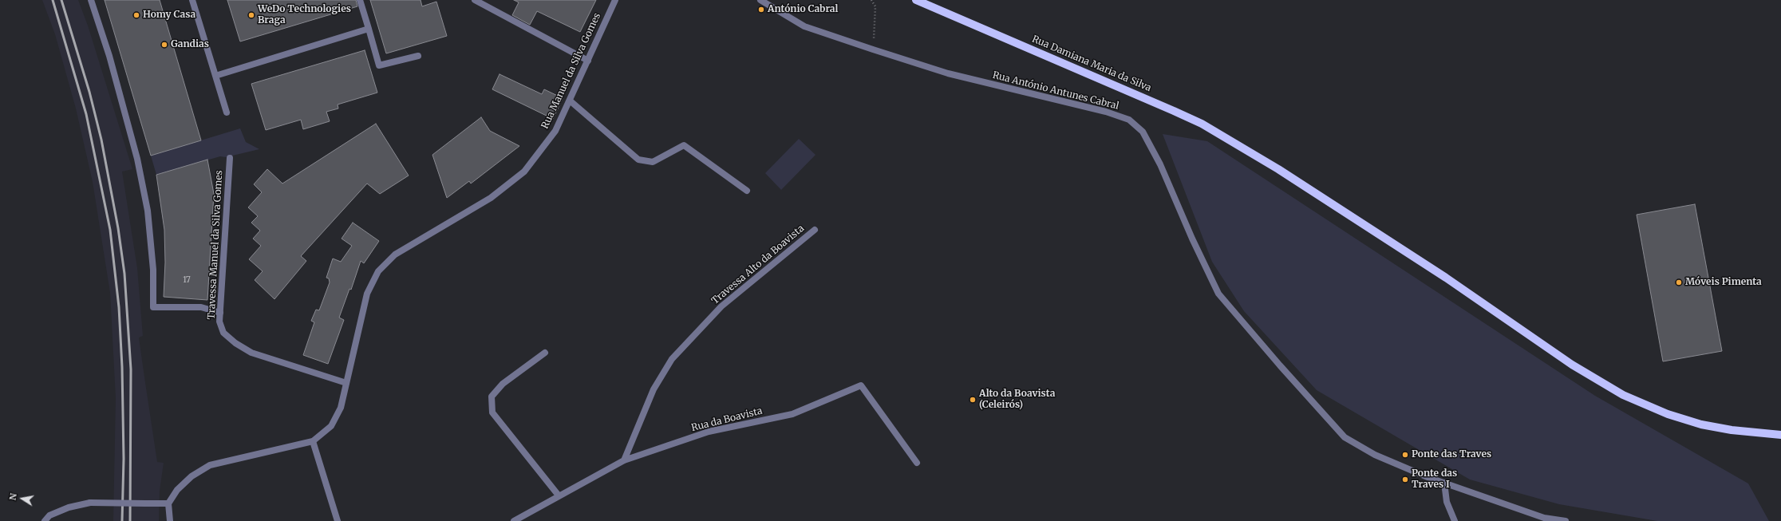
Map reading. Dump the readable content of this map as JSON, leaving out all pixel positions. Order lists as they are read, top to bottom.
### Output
{
  "streets": {
    "main road": ["Rua Damiana Maria da Silva"],
    "street": [
      "Rua Manuel da Silva Gomes",
      "Rua António Antunes Cabral",
      "Travessa Manuel da Silva Gomes",
      "Travessa Alto da Boavista",
      "Rua da Boavista"
    ]
  },
  "crossings": [
    ["Rua Manuel da Silva Gomes", "Travessa Manuel da Silva Gomes"],
    ["Travessa Alto da Boavista", "Rua da Boavista"]
  ],
  "places": [
    "António Cabral",
    "Homy Casa",
    "WeDo Technologies Braga",
    "Gandias",
    "Móveis Pimenta",
    "Alto da Boavista (Celeirós)",
    "Ponte das Traves",
    "Ponte das Traves I"
  ],
  "house_numbers": ["17"],
  "north": "left"
}
